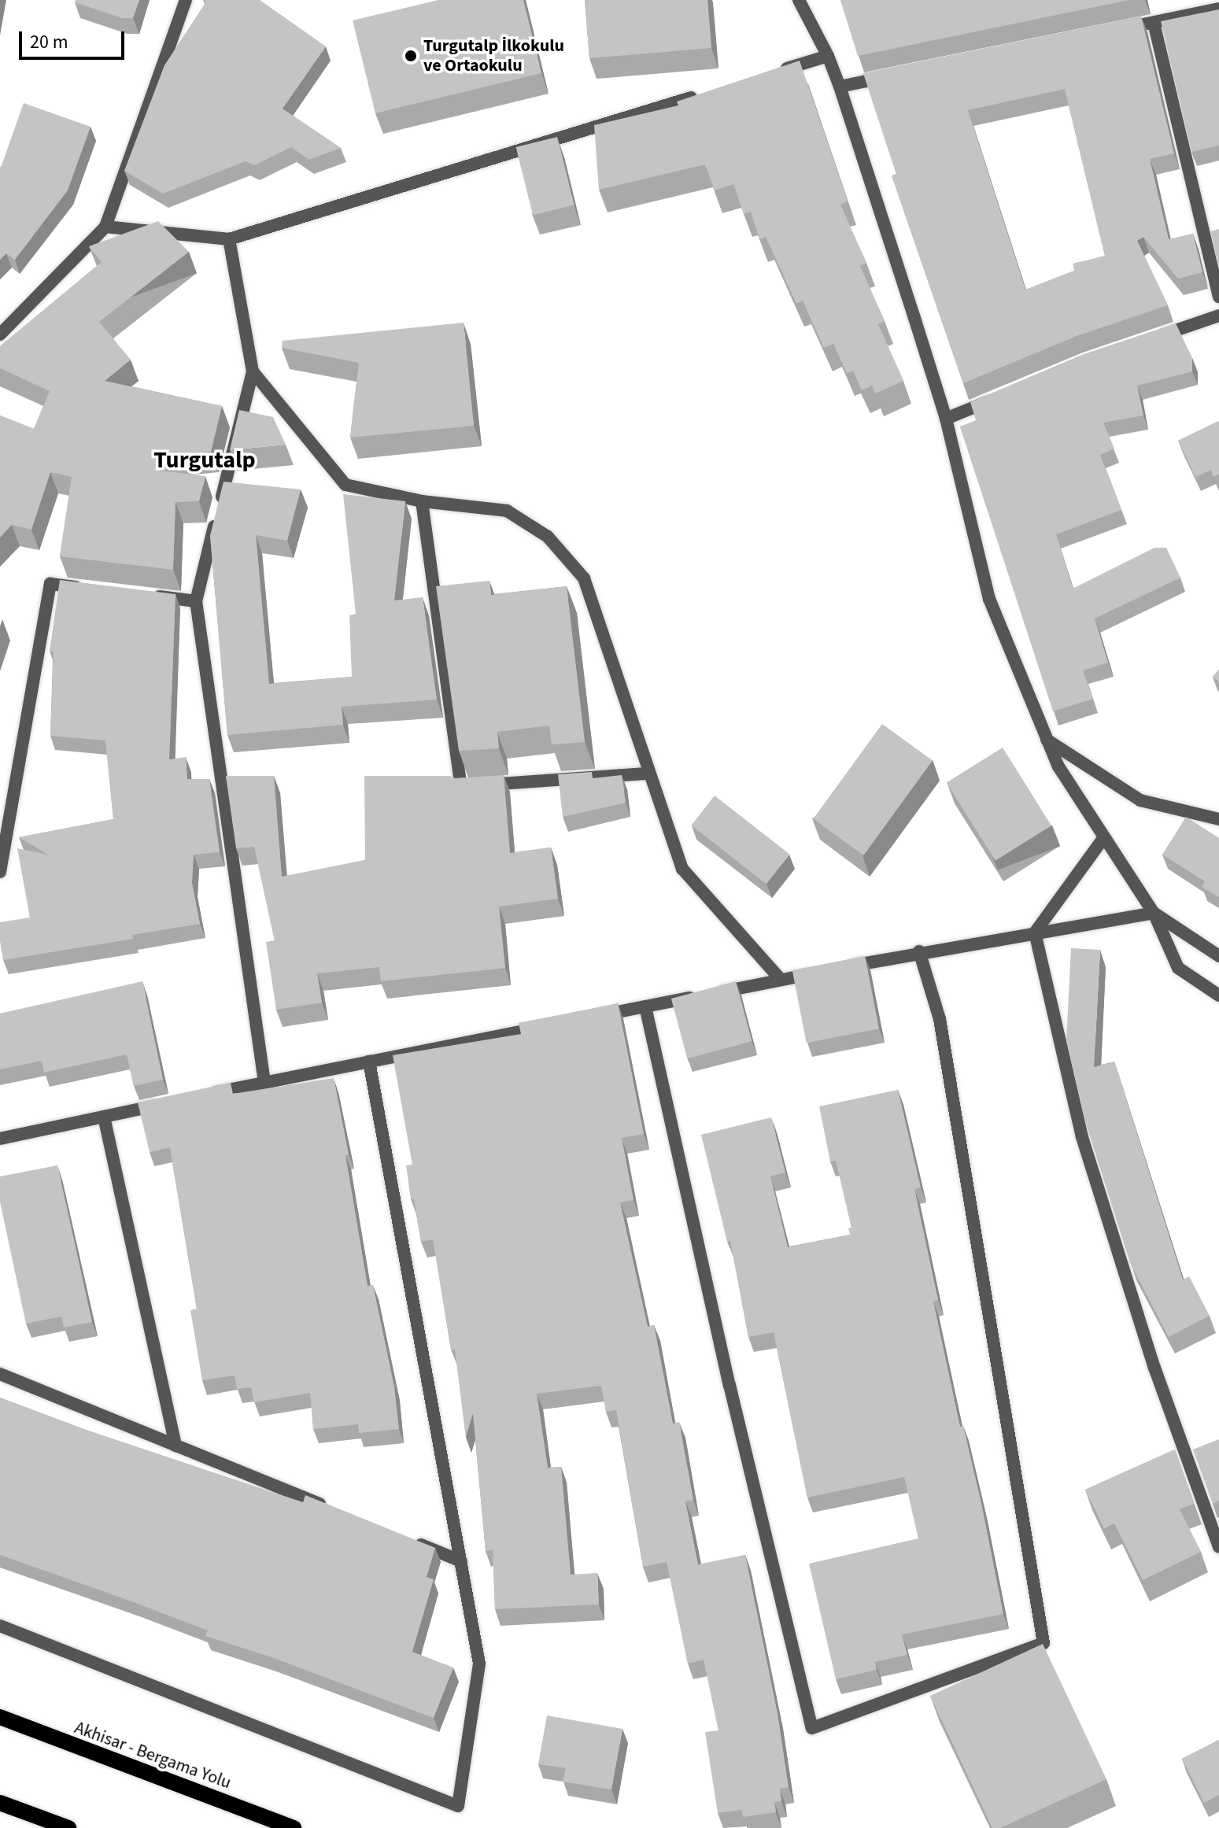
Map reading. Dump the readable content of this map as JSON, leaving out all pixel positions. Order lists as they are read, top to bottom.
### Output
{
  "streets": {
    "main road": ["Akhisar - Bergama Yolu"]
  },
  "districts": ["Turgutalp"],
  "places": ["Turgutalp İlkokulu ve Ortaokulu"],
  "scale_bar": "20 m"
}
